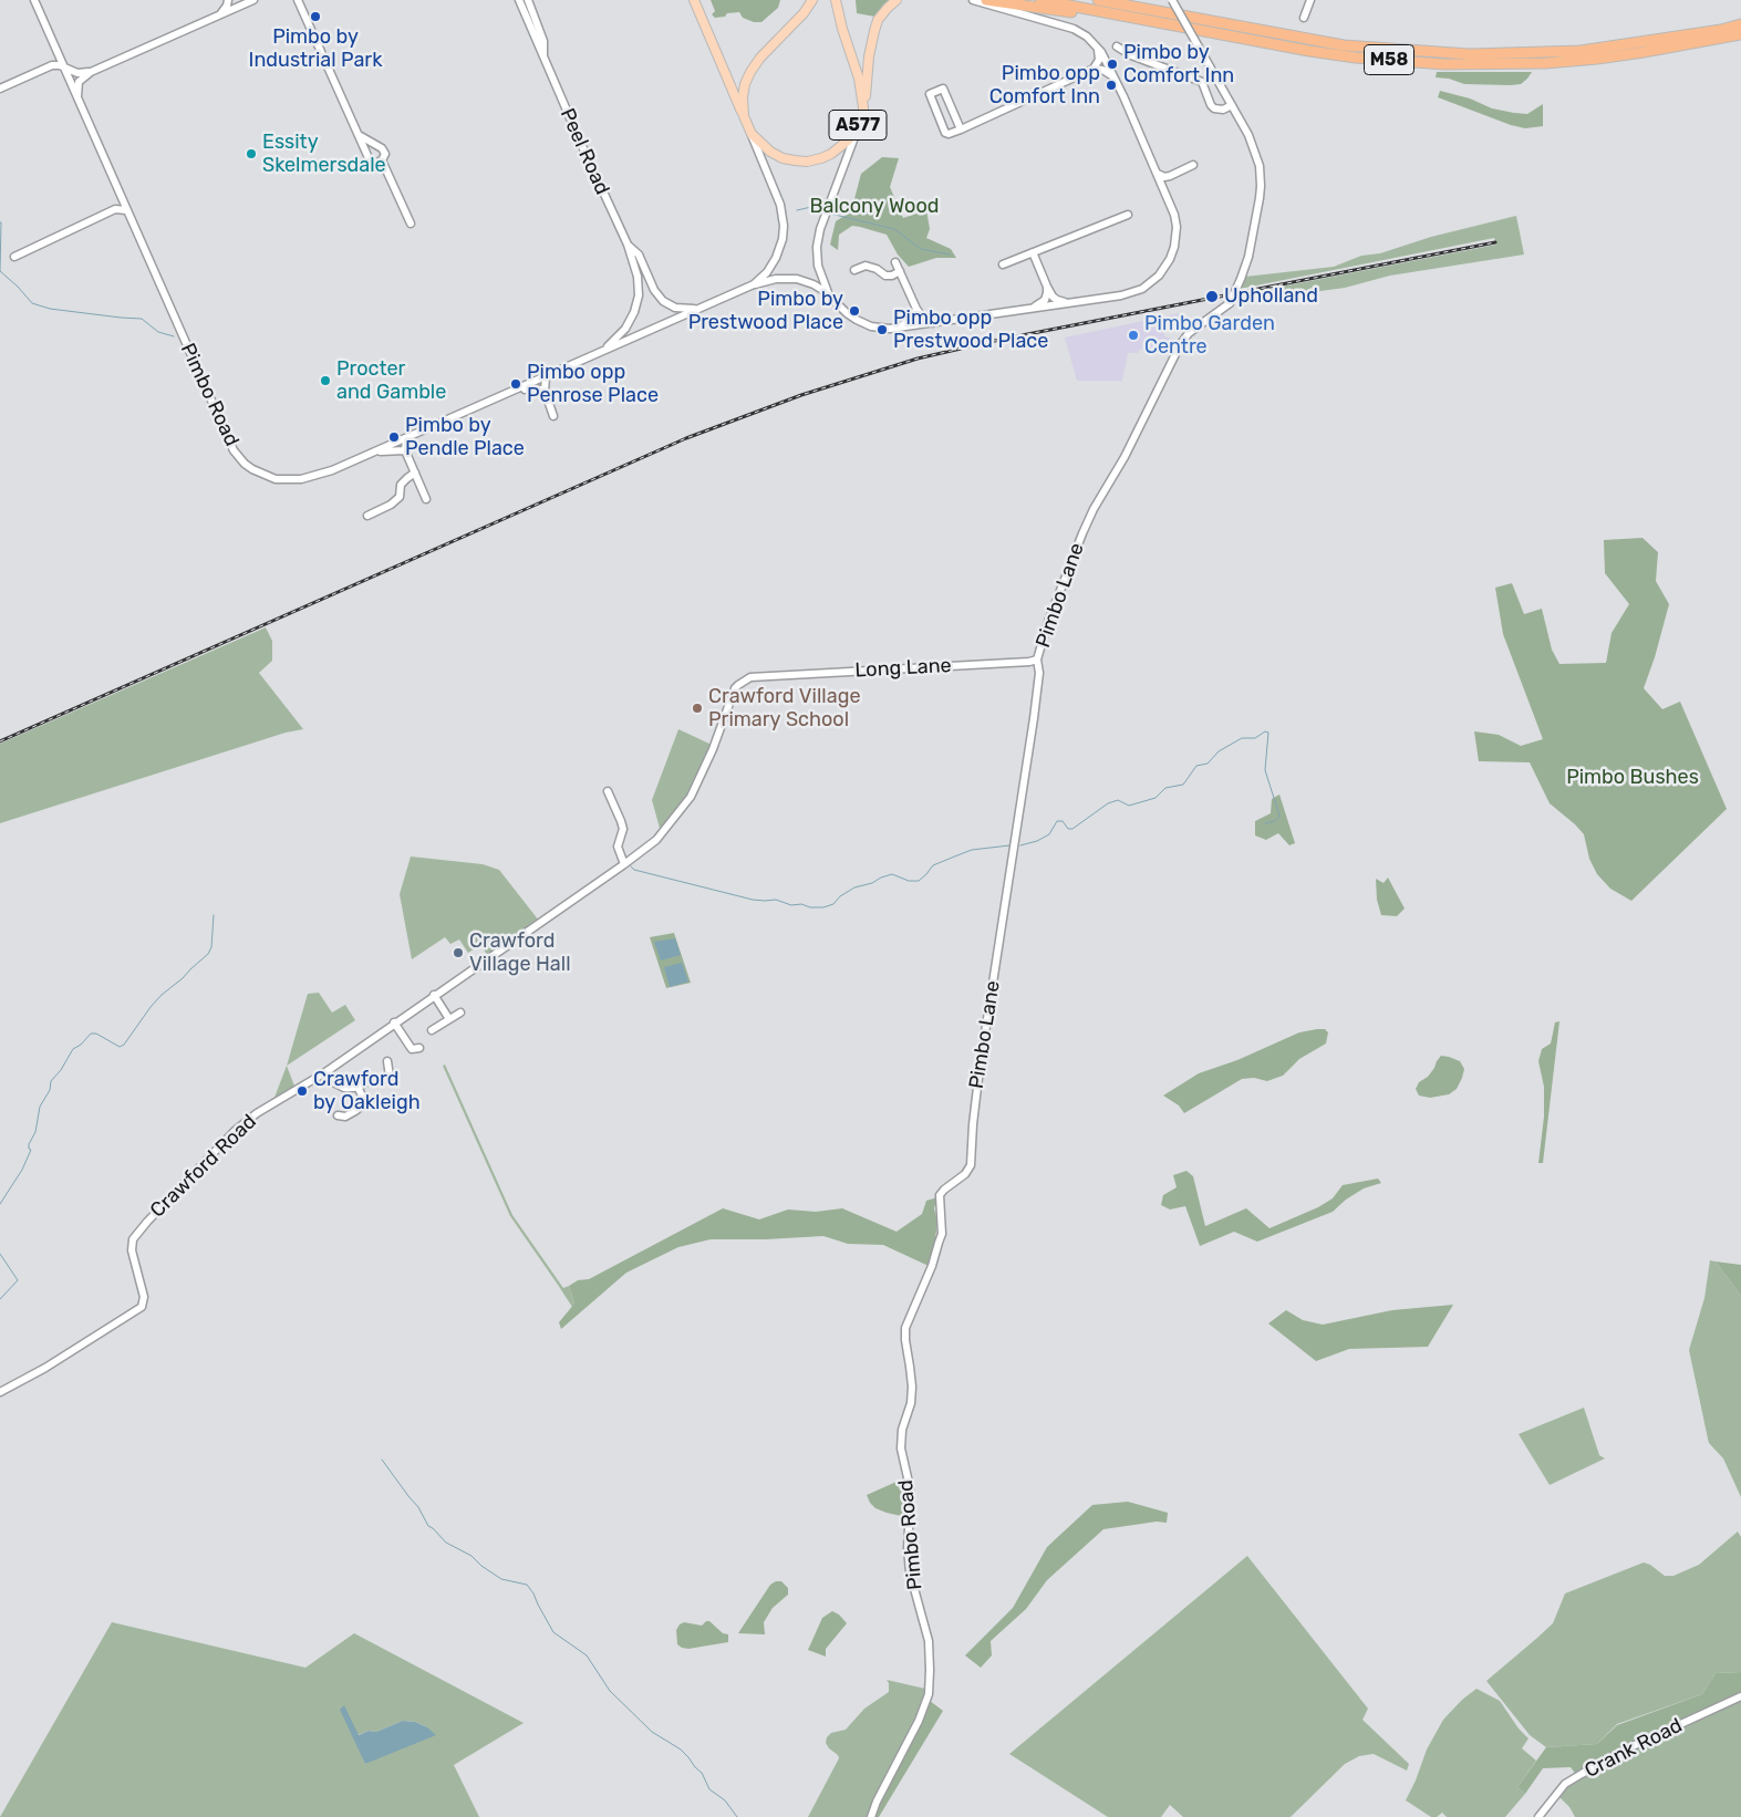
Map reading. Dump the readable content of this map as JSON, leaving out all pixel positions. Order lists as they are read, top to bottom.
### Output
{
  "streets": {
    "highway": ["M58"],
    "main road": ["A577"],
    "street": [
      "Peel Road",
      "Pimbo Road",
      "Pimbo Lane",
      "Long Lane",
      "Crawford Road",
      "Crank Road"
    ]
  },
  "crossings": [
    ["A577", "Pimbo Road"],
    ["Peel Road", "Pimbo Road"],
    ["Pimbo Road", "Pimbo Lane"],
    ["Pimbo Lane", "Long Lane"],
    ["Long Lane", "Crawford Road"]
  ],
  "parks": ["Balcony Wood", "Pimbo Bushes"],
  "places": [
    "Pimbo by Industrial Park",
    "Pimbo by Comfort Inn",
    "Pimbo opp Comfort Inn",
    "Essity Skelmersdale",
    "Upholland",
    "Pimbo by Prestwood Place",
    "Pimbo opp Prestwood Place",
    "Pimbo Garden Centre",
    "Procter and Gamble",
    "Pimbo opp Penrose Place",
    "Pimbo by Pendle Place",
    "Crawford Village Primary School",
    "Crawford Village Hall",
    "Crawford by Oakleigh"
  ]
}
